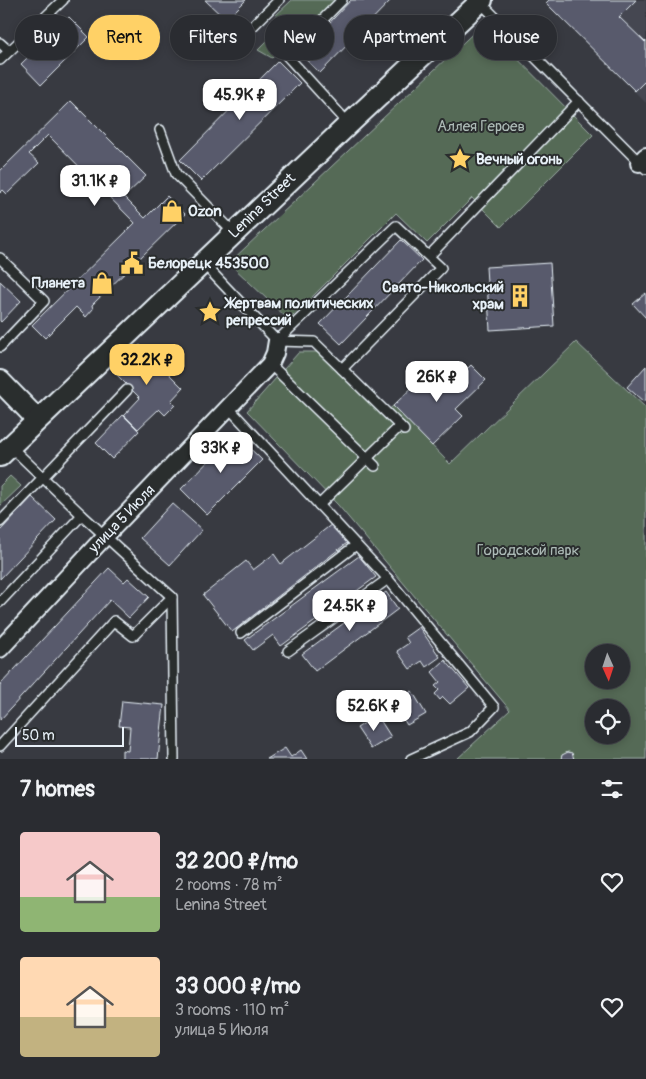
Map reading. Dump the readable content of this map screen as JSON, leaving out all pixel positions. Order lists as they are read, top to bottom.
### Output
{
  "streets": {
    "street": ["Lenina Street", "улица 5 Июля"]
  },
  "parks": ["Аллея Героев", "Городской парк"],
  "places": {
    "place": ["Вечный огонь", "Жертвам политических репрессий"],
    "shop": ["Ozon", "Планета"],
    "public building": ["Белорецк 453500"],
    "building": ["Свято-Никольский храм"]
  },
  "scale_bar": "50 m",
  "north": "bottom",
  "page": {
    "chip": [
      "Buy",
      "Rent",
      "Filters",
      "New",
      "Apartment",
      "House"
    ],
    "price": [
      "45.9K ₽",
      "31.1K ₽",
      "32.2K ₽",
      "26K ₽",
      "33K ₽",
      "24.5K ₽",
      "52.6K ₽"
    ],
    "scale": "50 m",
    "heading": "7 homes",
    "list": [
      {
        "name": "32 200 ₽/mo",
        "note": "2 rooms · 78 m² · Lenina Street"
      },
      {
        "name": "33 000 ₽/mo",
        "note": "3 rooms · 110 m² · улица 5 Июля"
      }
    ]
  }
}
